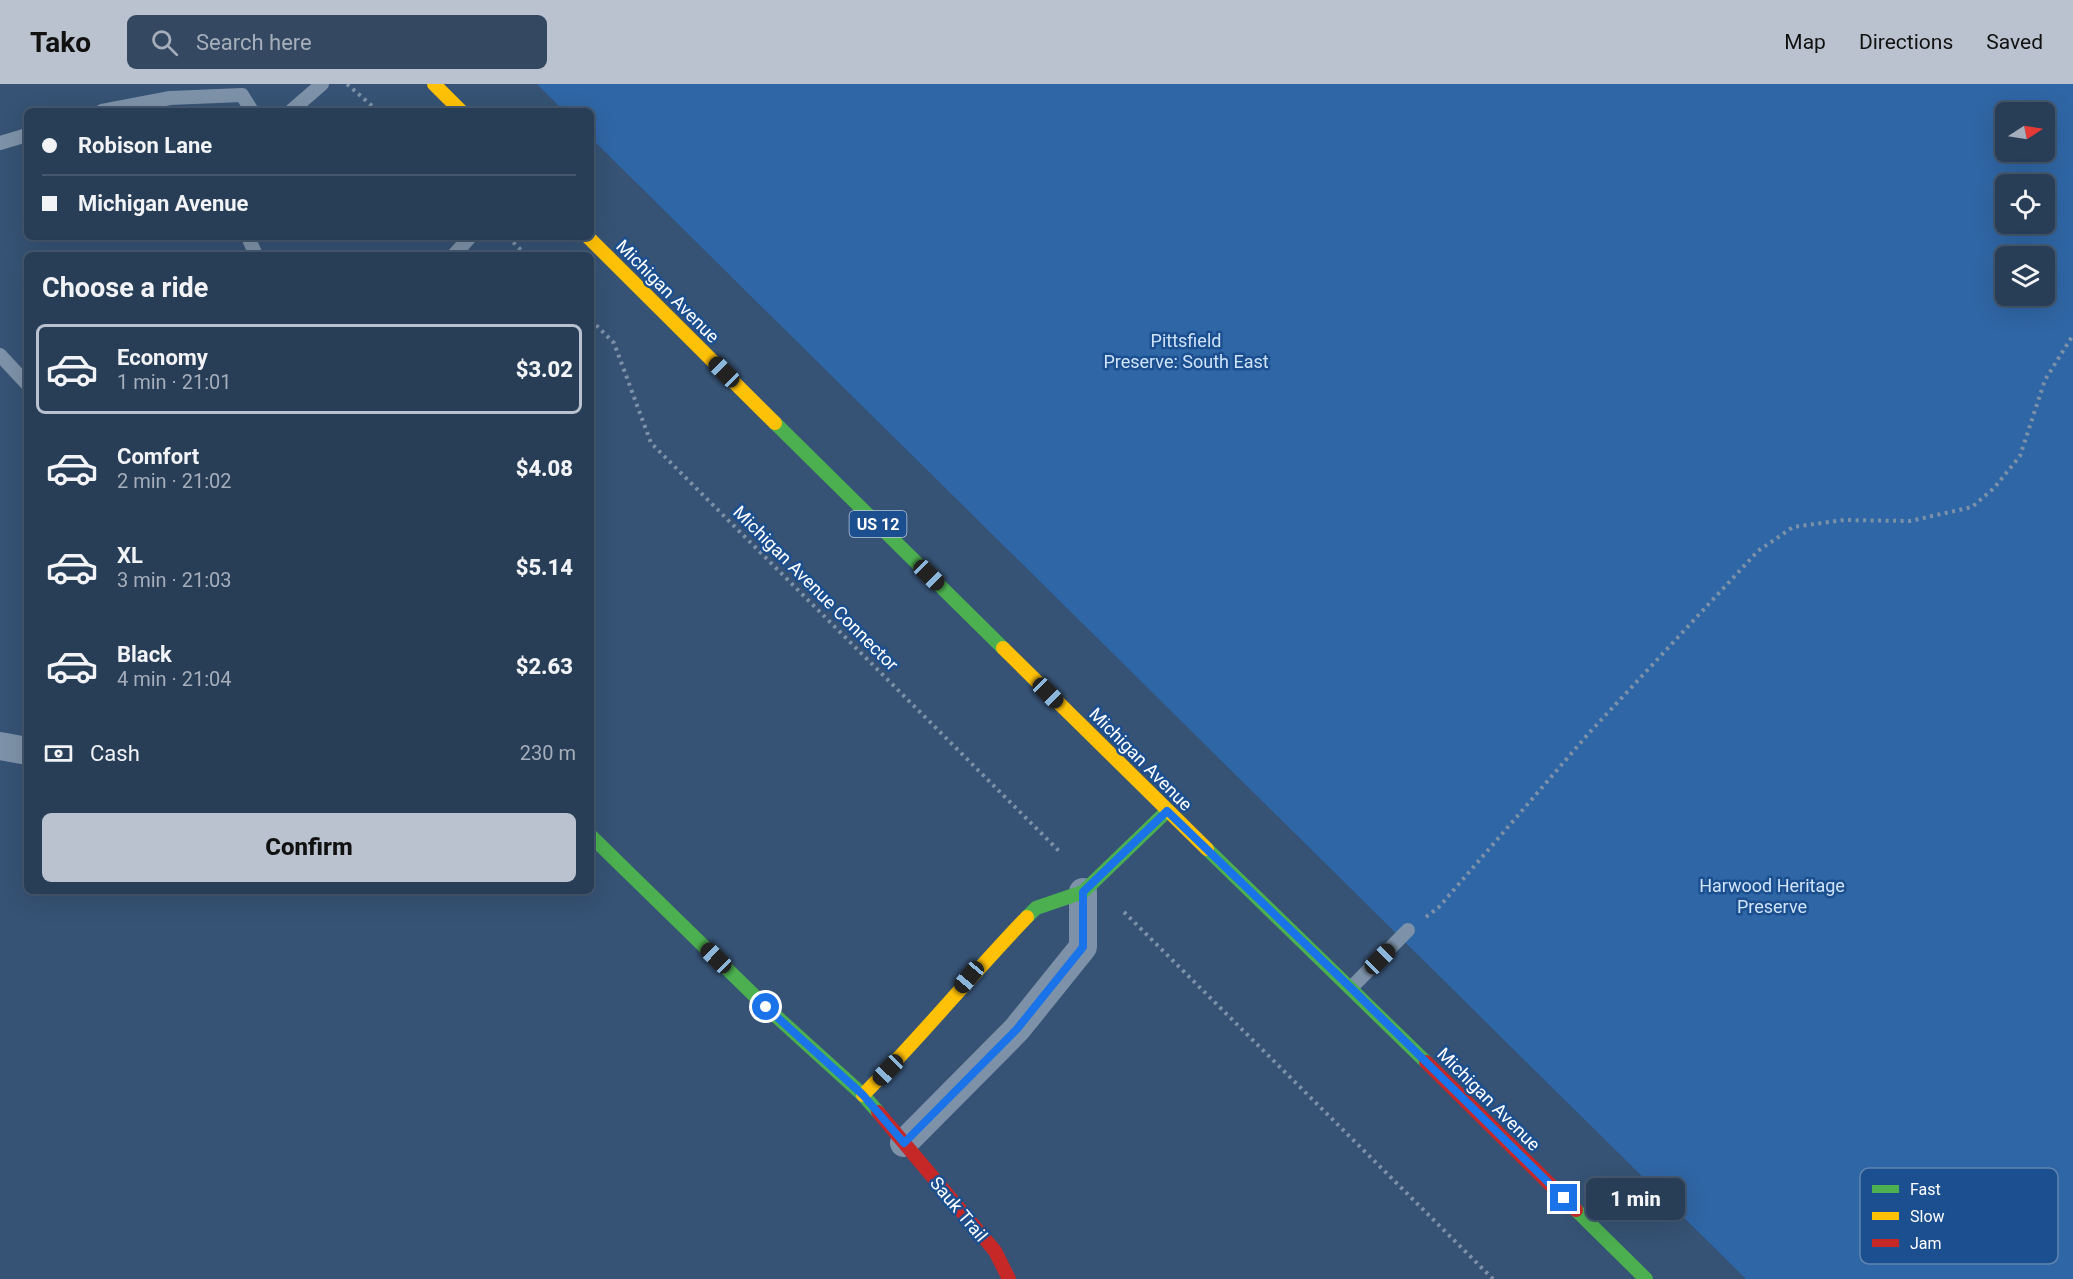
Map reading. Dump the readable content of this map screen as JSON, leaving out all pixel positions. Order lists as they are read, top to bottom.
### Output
{
  "streets": {
    "main road": ["Michigan Avenue", "US 12", "Sauk Trail"],
    "path": ["Michigan Avenue Connector"]
  },
  "parks": ["Pittsfield Preserve: South East", "Harwood Heritage Preserve"],
  "legend": ["Fast", "Slow", "Jam"],
  "north": "right",
  "page": {
    "header": "Tako",
    "search": "Search here",
    "nav": ["Map", "Directions", "Saved"],
    "banner": ["Robison Lane", "Michigan Avenue"],
    "heading": "Choose a ride",
    "list": [
      {
        "name": "Economy",
        "note": "1 min · 21:01",
        "value": "$3.02"
      },
      {
        "name": "Comfort",
        "note": "2 min · 21:02",
        "value": "$4.08"
      },
      {
        "name": "XL",
        "note": "3 min · 21:03",
        "value": "$5.14"
      },
      {
        "name": "Black",
        "note": "4 min · 21:04",
        "value": "$2.63"
      }
    ],
    "pay": ["Cash", "230 m"],
    "buttons": "Confirm",
    "bubble": "1 min"
  }
}
